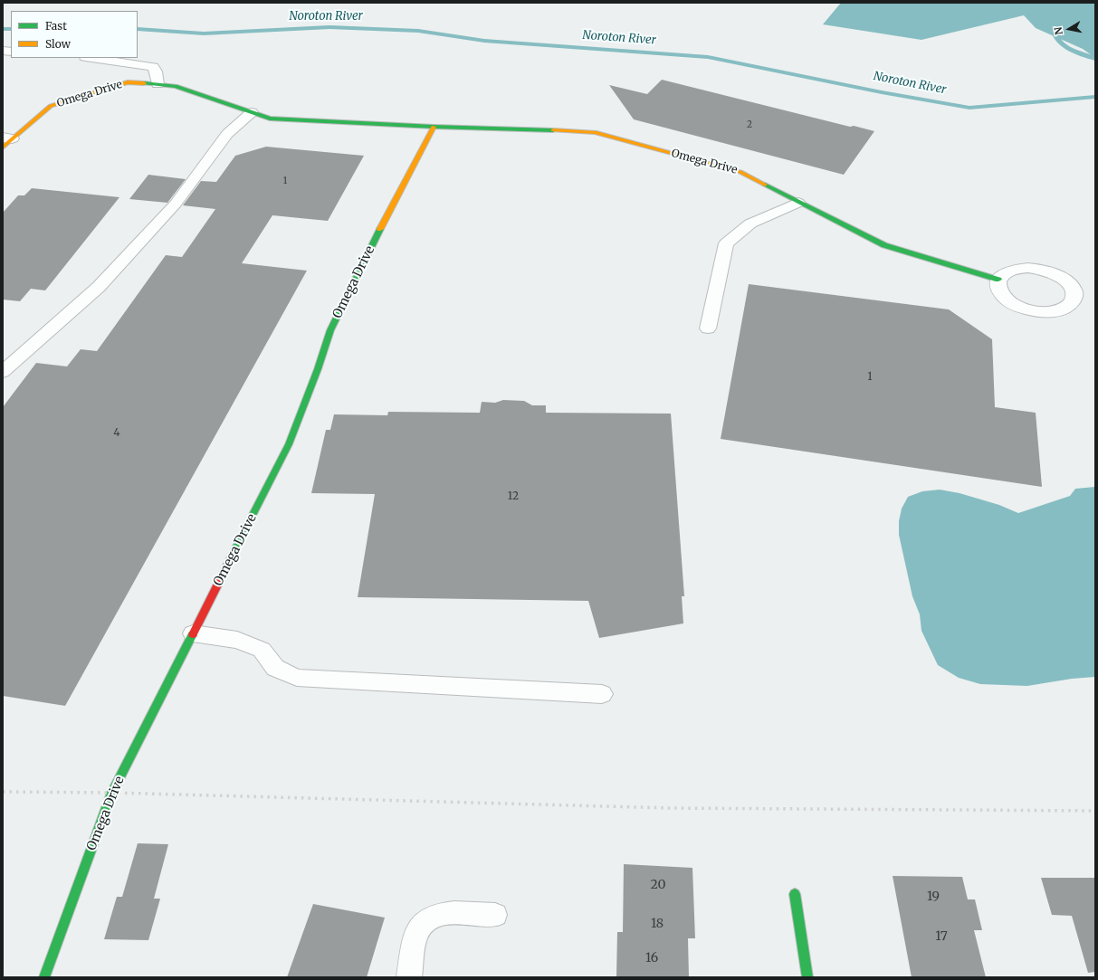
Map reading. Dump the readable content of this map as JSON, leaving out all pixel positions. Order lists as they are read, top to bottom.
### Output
{
  "streets": {
    "street": ["Omega Drive"]
  },
  "water": ["Noroton River"],
  "house_numbers": [
    "2",
    "1",
    "1",
    "4",
    "12",
    "20",
    "19",
    "18",
    "17",
    "16"
  ],
  "legend": ["Fast", "Slow"],
  "north": "left"
}
